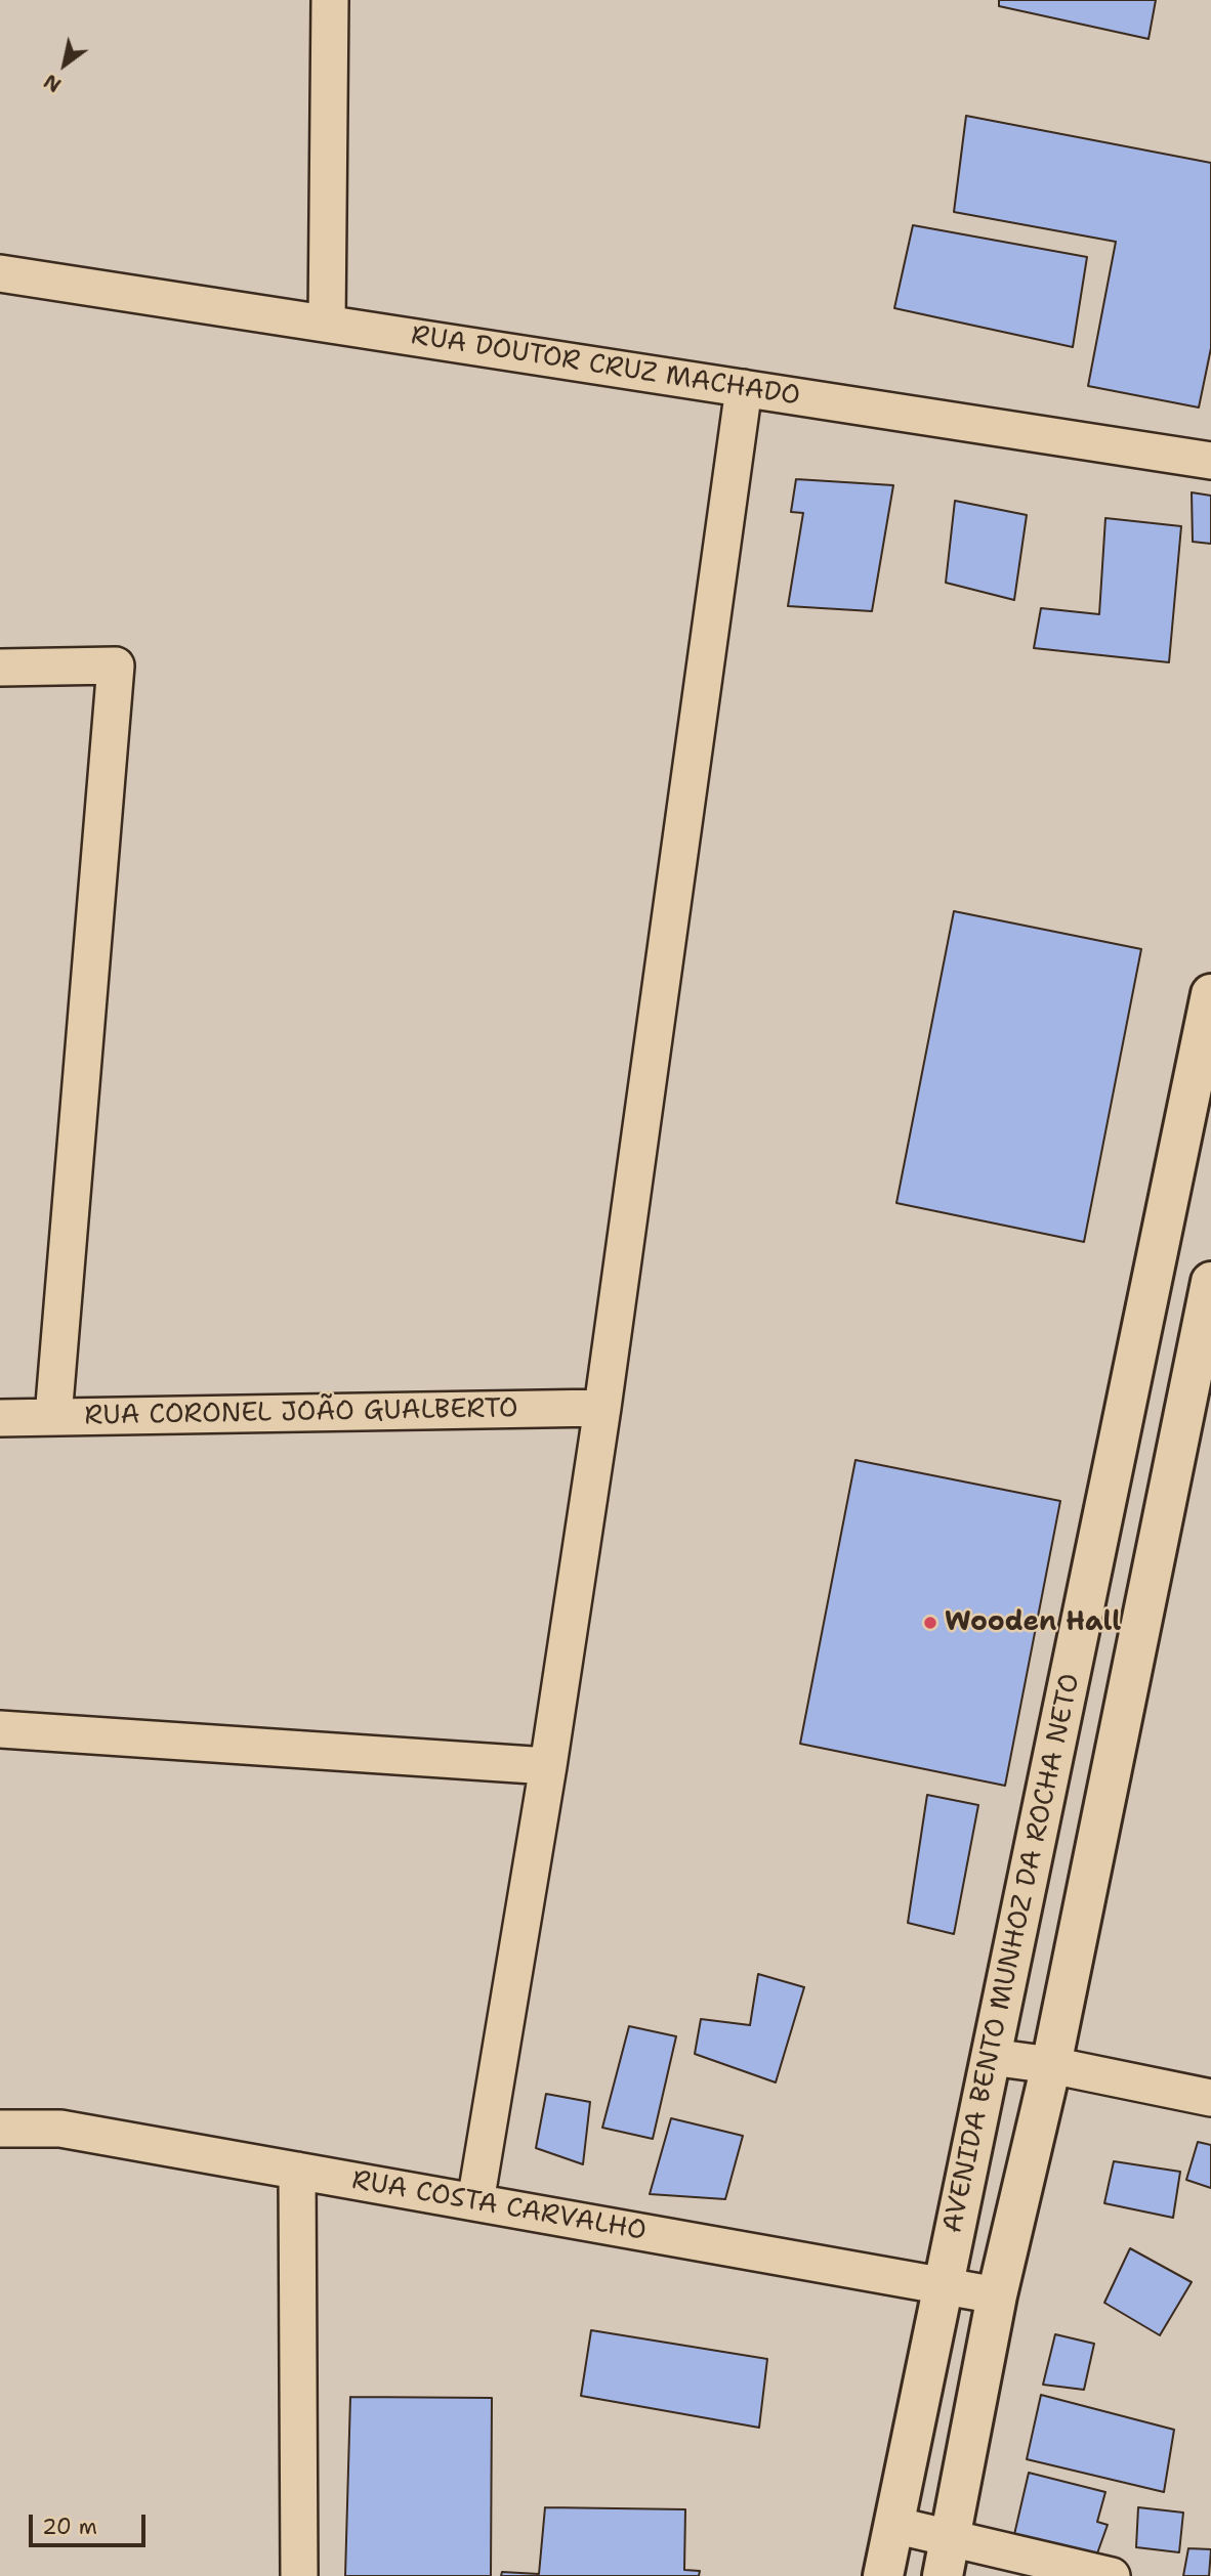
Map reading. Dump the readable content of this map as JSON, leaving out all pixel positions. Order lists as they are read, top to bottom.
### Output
{
  "streets": {
    "main road": ["AVENIDA BENTO MUNHOZ DA ROCHA NETO"],
    "street": ["RUA DOUTOR CRUZ MACHADO", "RUA CORONEL JOÃO GUALBERTO", "RUA COSTA CARVALHO"]
  },
  "crossings": [
    ["AVENIDA BENTO MUNHOZ DA ROCHA NETO", "RUA COSTA CARVALHO"]
  ],
  "places": ["Wooden Hall"],
  "scale_bar": "20 m",
  "north": "bottom left"
}
